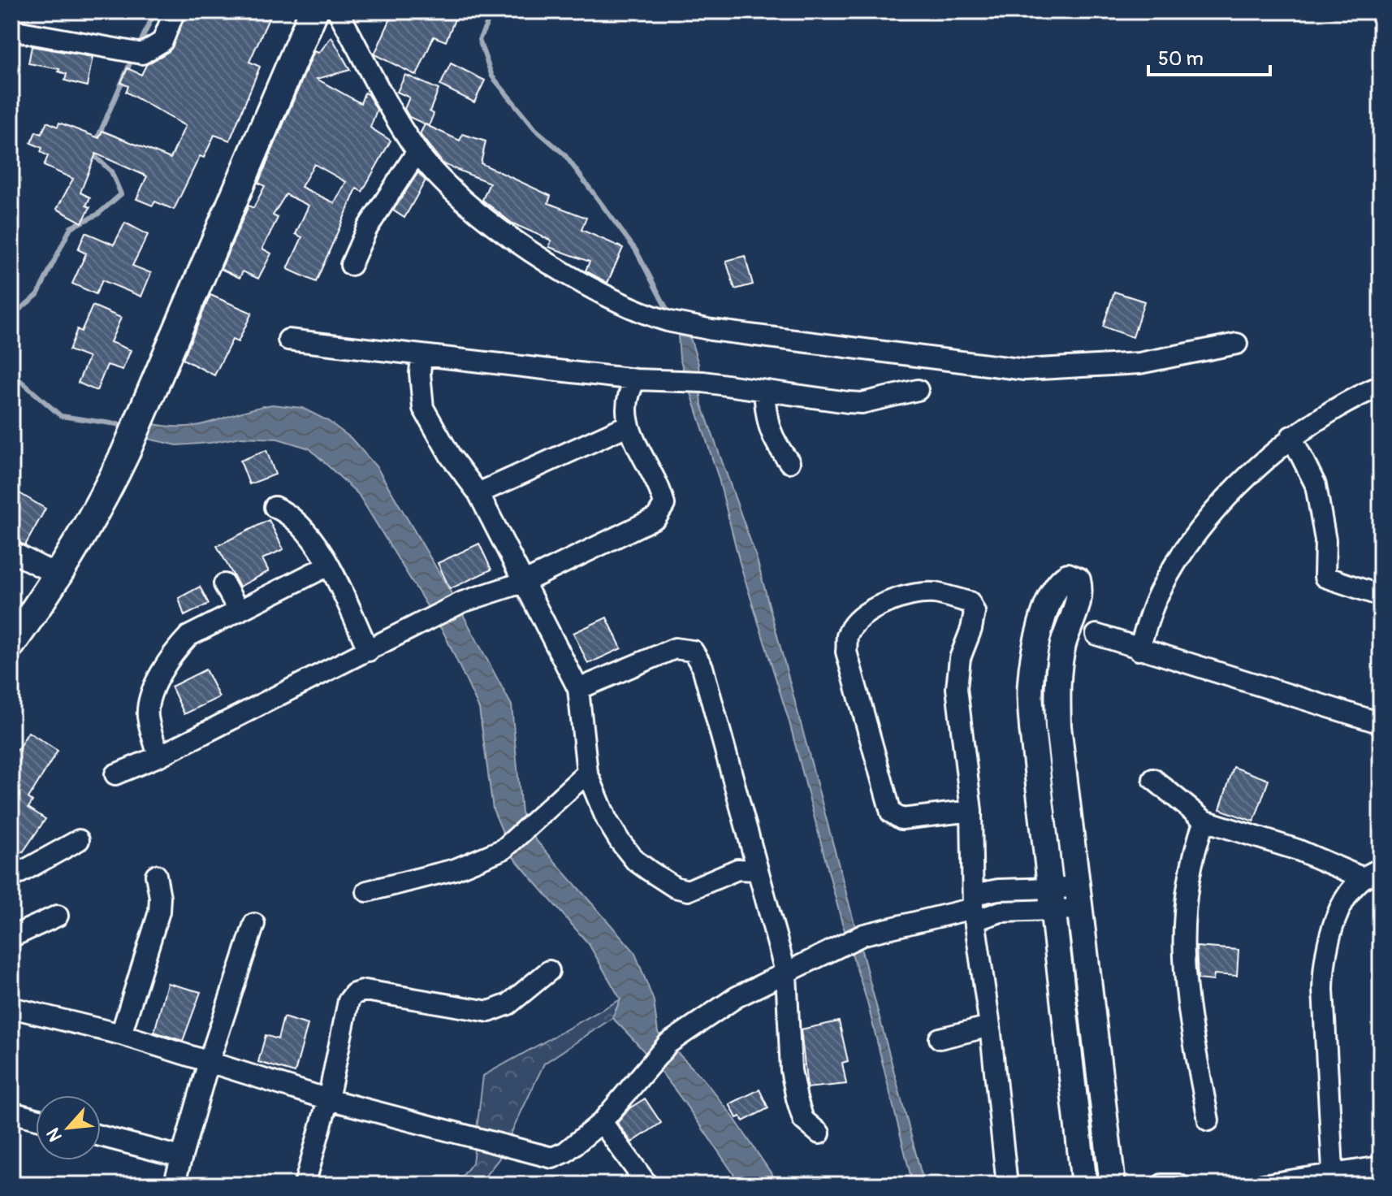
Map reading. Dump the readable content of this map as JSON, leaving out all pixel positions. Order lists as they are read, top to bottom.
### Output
{
  "scale_bar": "50 m",
  "north": "bottom left"
}
